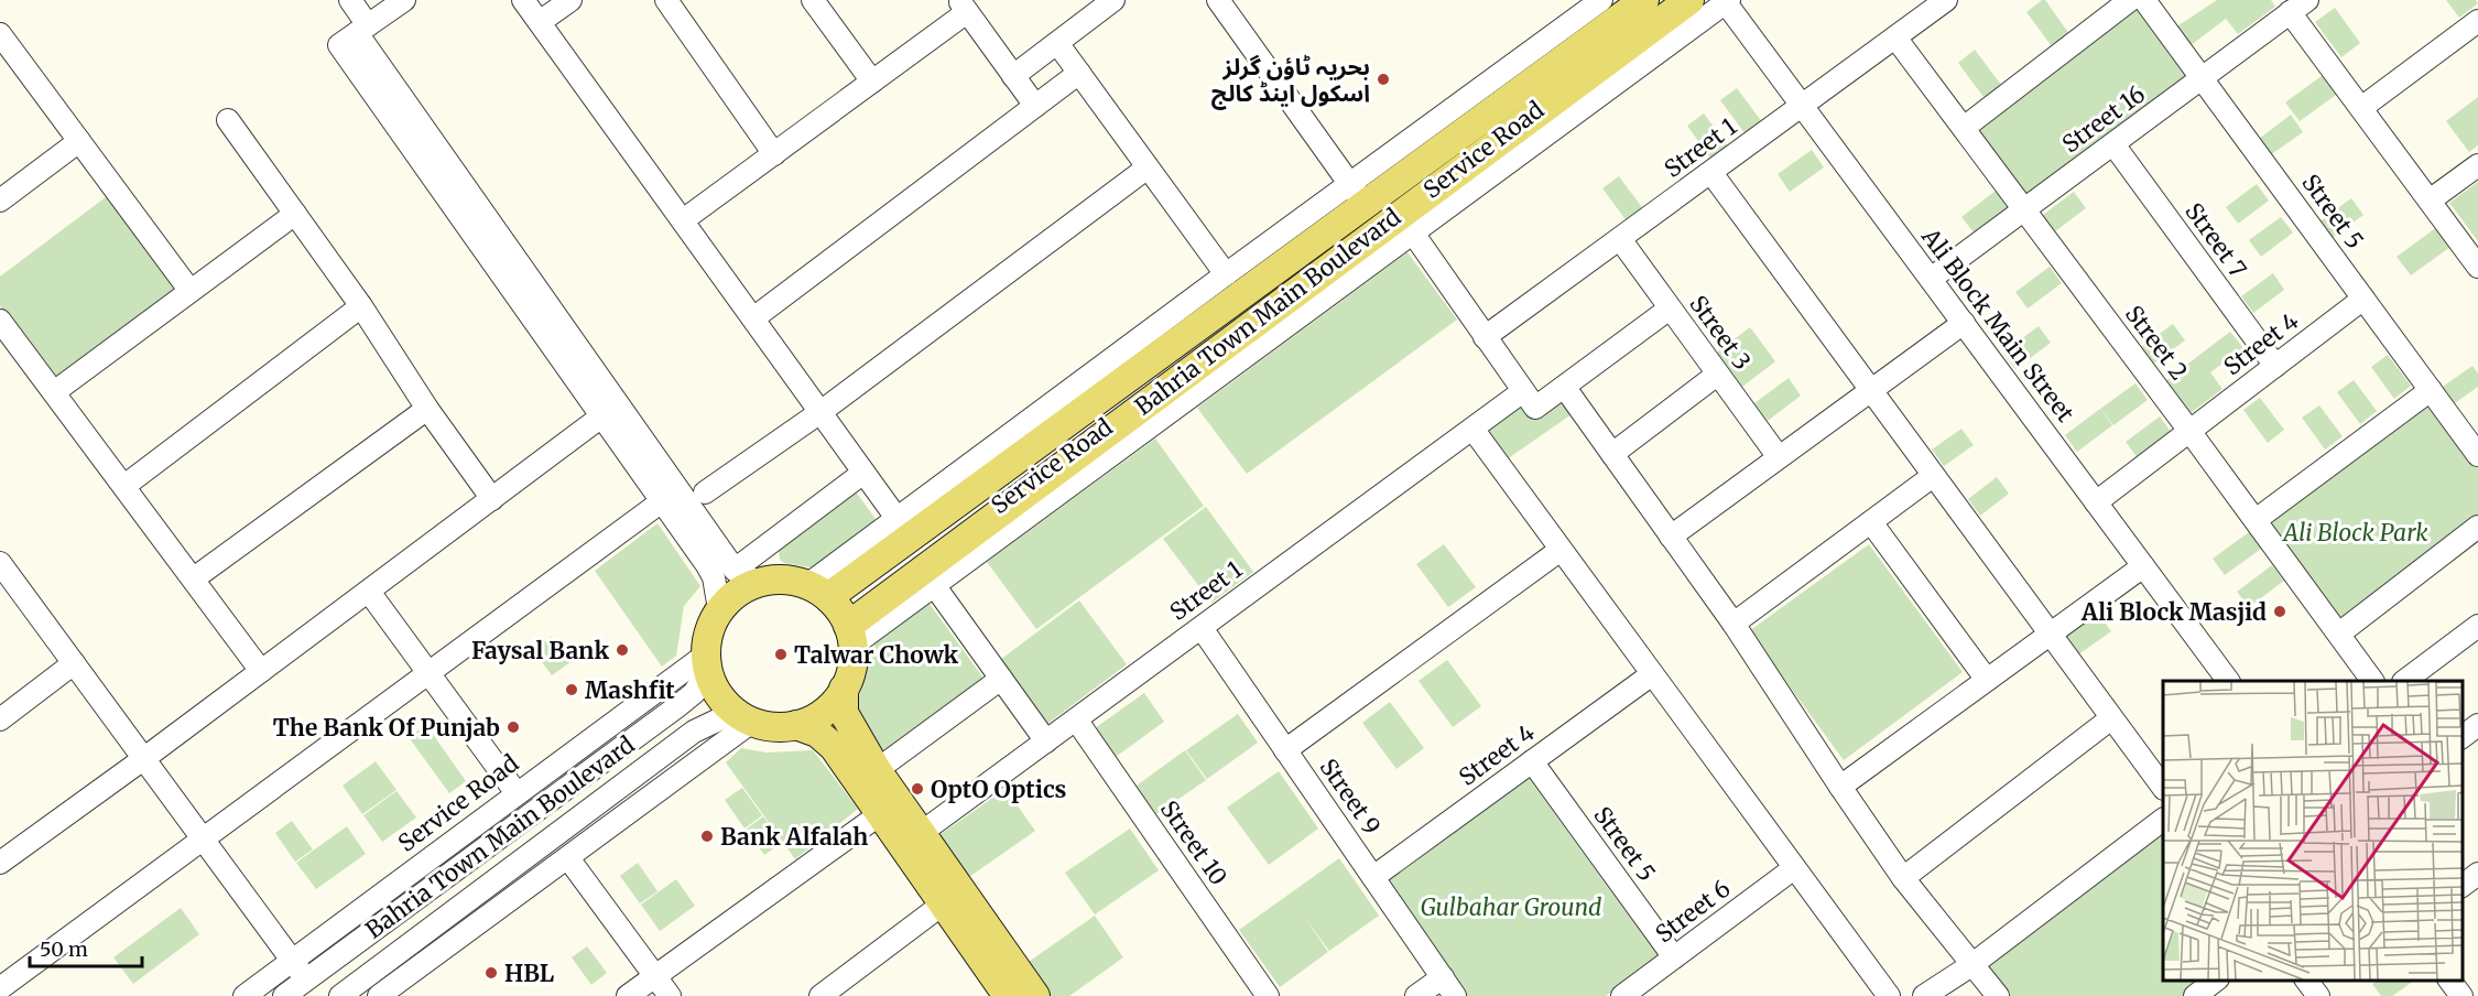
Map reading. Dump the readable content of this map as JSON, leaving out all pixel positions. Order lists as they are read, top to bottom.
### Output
{
  "streets": {
    "main road": ["Bahria Town Main Boulevard"],
    "street": [
      "Street 16",
      "Street 1",
      "Service Road",
      "Street 5",
      "Street 7",
      "Ali Block Main Street",
      "Street 3",
      "Street 2",
      "Street 4",
      "Street 9",
      "Street 10",
      "Street 6"
    ]
  },
  "crossings": [
    ["Street 16", "Street 5"],
    ["Street 16", "Street 7"],
    ["Street 16", "Ali Block Main Street"],
    ["Street 16", "Street 2"],
    ["Street 1", "Ali Block Main Street"],
    ["Street 1", "Street 3"],
    ["Street 1", "Street 2"],
    ["Street 1", "Street 9"],
    ["Street 1", "Street 10"],
    ["Service Road", "Bahria Town Main Boulevard"],
    ["Service Road", "Ali Block Main Street"],
    ["Street 5", "Street 4"],
    ["Street 5", "Street 6"],
    ["Street 7", "Street 4"],
    ["Ali Block Main Street", "Street 4"],
    ["Street 2", "Street 4"],
    ["Street 4", "Street 9"]
  ],
  "parks": ["Ali Block Park", "Gulbahar Ground"],
  "places": [
    "بحریہ ٹاؤن گرلز اسکول اینڈ کالج",
    "Ali Block Masjid",
    "Faysal Bank",
    "Talwar Chowk",
    "Mashfit",
    "The Bank Of Punjab",
    "OptO Optics",
    "Bank Alfalah",
    "HBL"
  ],
  "scale_bar": "50 m"
}
